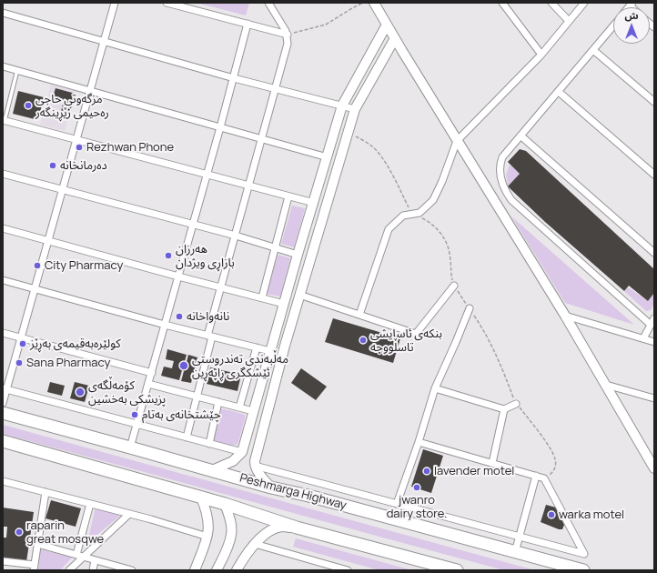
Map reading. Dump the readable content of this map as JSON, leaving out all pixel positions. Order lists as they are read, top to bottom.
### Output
{
  "streets": {
    "highway": ["Peshmarga Highway"]
  },
  "places": [
    "مزگەوتی حاجی رەحیمی زێڕینگەر",
    "Rezhwan Phone",
    "دەرمانخانە",
    "ھەرزان بازاڕی ویژدان",
    "City Pharmacy",
    "نانەواخانە",
    "بنکەی ئاسایشی تاسڵووجە",
    "کولێرەبەقیمەی بەڕێز",
    "Sana Pharmacy",
    "مەڵبەندی تەندروستی ئێشکگری ڕاپەڕین",
    "کۆمەڵگەی پزیشکی بەخشین",
    "چێشتخانەی بەتام",
    "lavender motel",
    "jwanro dairy store.",
    "warka motel",
    "raparin great mosqwe"
  ],
  "north": "top"
}
